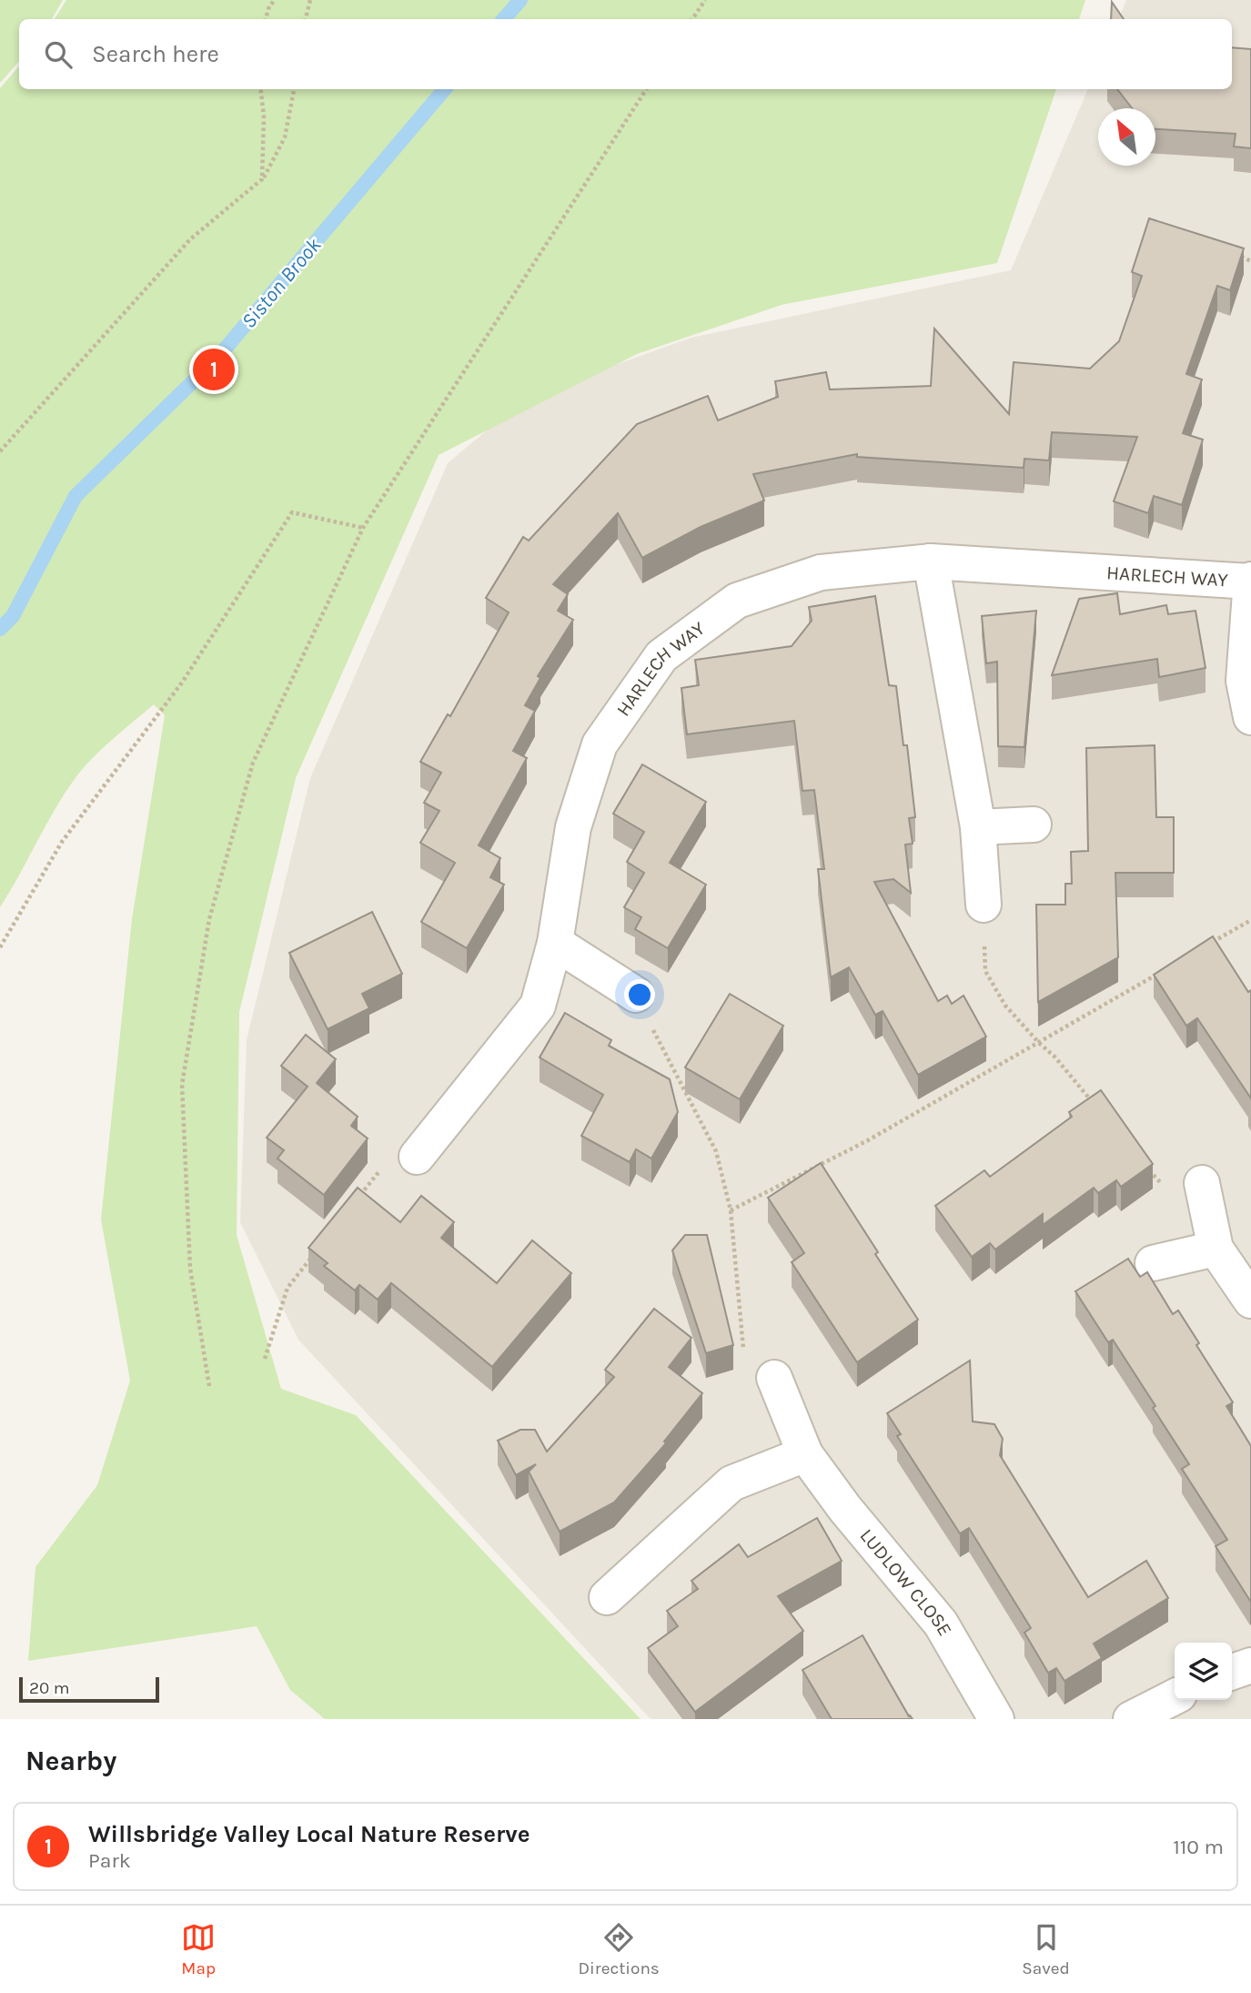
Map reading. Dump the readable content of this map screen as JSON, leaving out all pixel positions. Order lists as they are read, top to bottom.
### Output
{
  "streets": {
    "street": ["HARLECH WAY", "LUDLOW CLOSE"]
  },
  "water": ["Siston Brook"],
  "scale_bar": "20 m",
  "north": "top left",
  "page": {
    "search": "Search here",
    "pins": "1",
    "scale": "20 m",
    "heading": "Nearby",
    "list": [
      {
        "mark": "1",
        "name": "Willsbridge Valley Local Nature Reserve",
        "note": "Park",
        "value": "110 m"
      }
    ],
    "nav": ["Map", "Directions", "Saved"]
  }
}
